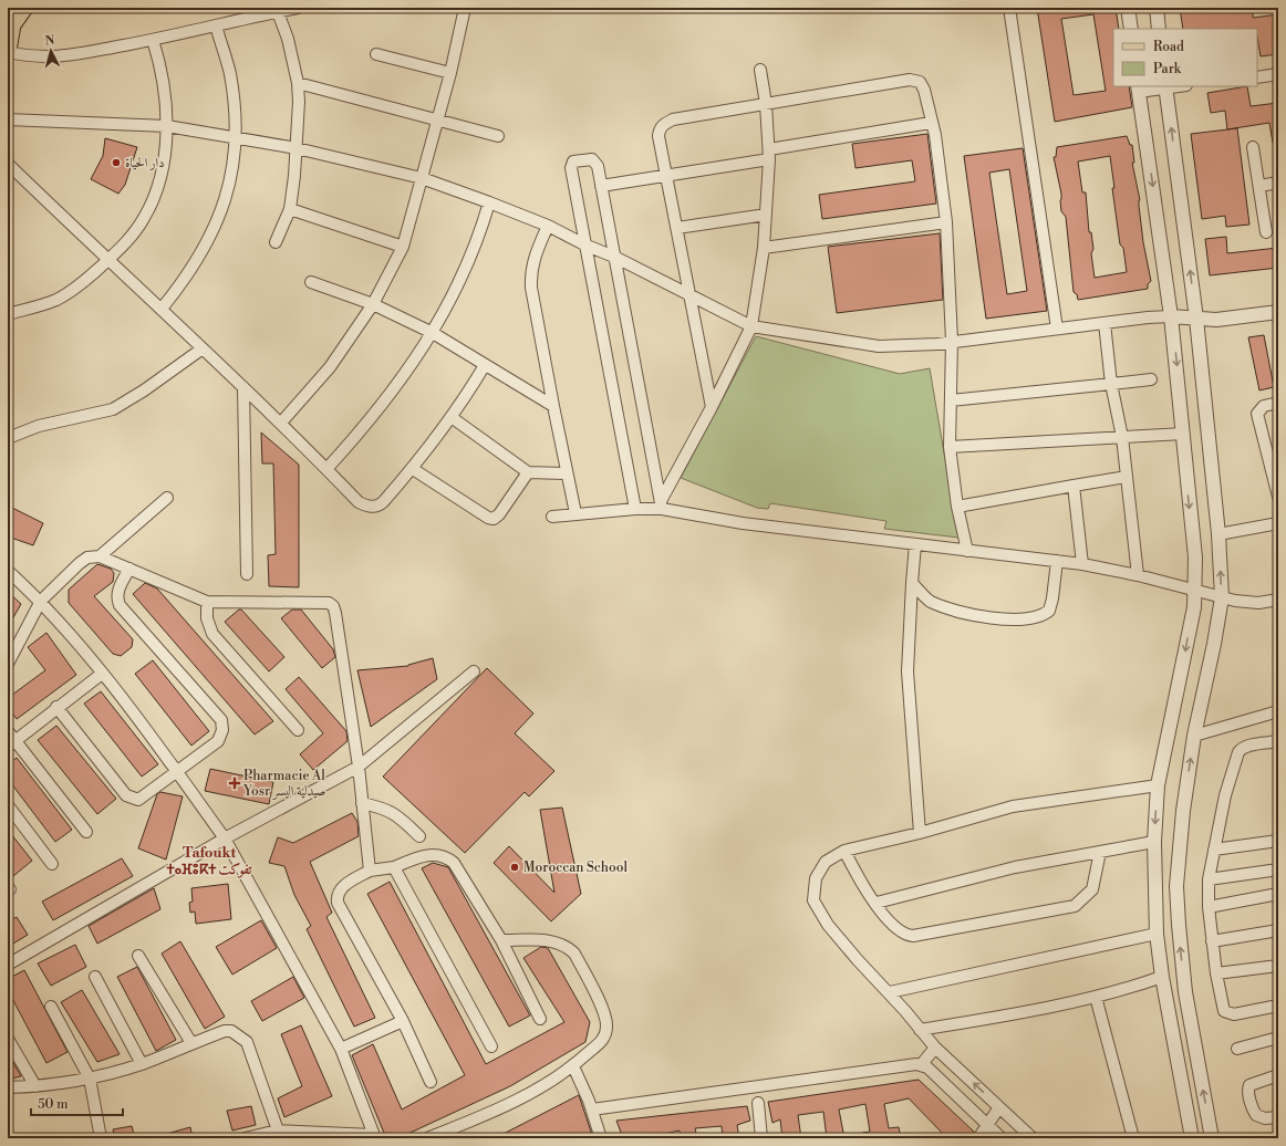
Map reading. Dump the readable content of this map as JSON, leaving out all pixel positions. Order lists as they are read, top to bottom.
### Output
{
  "districts": ["Tafoukt ⵜⴰⴼⵓⴽⵜ تفوكت"],
  "places": {
    "other": ["دار الحياة", "Moroccan School"],
    "health": ["Pharmacie Al Yosr صيدلية اليسر"]
  },
  "legend": ["Road", "Park"],
  "scale_bar": "50 m",
  "north": "top"
}
